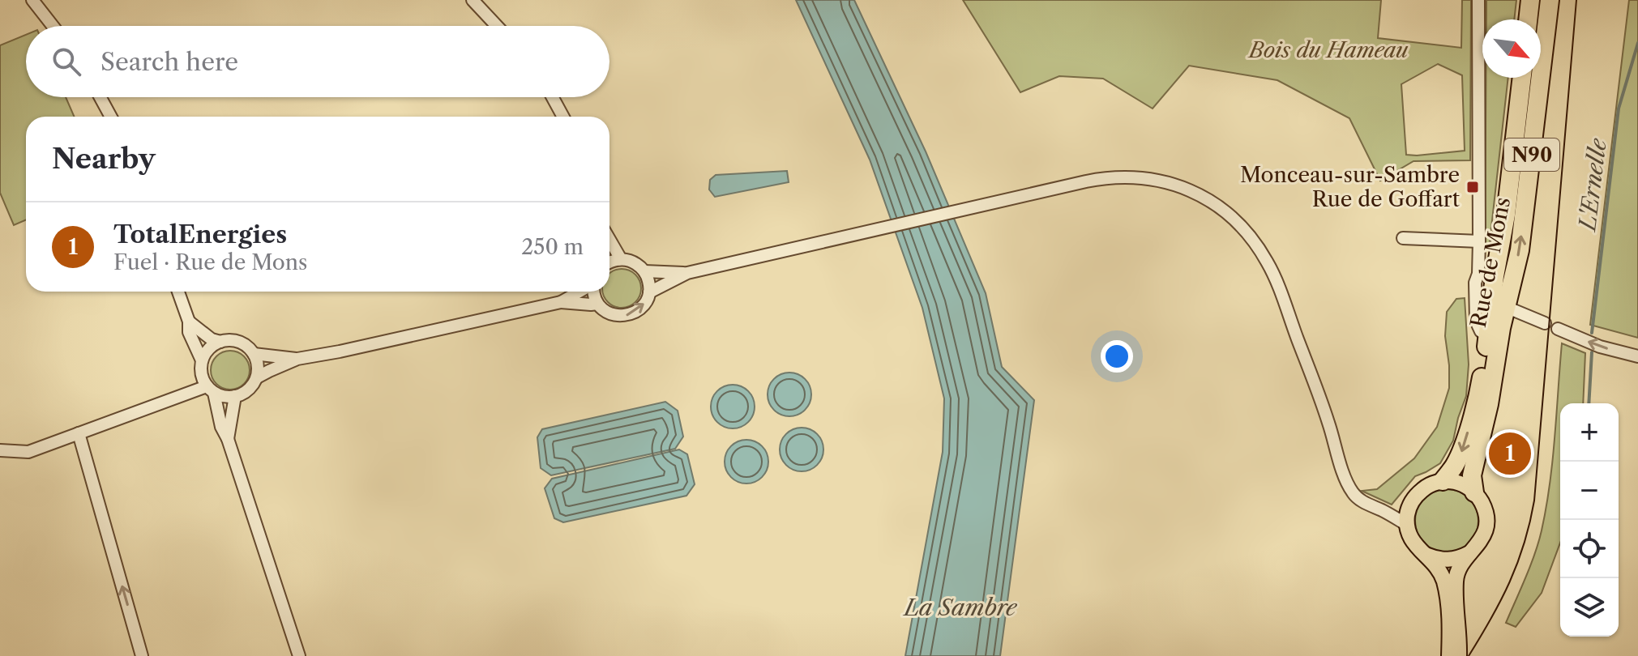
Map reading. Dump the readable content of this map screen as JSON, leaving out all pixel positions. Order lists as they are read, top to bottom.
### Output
{
  "streets": {
    "highway": ["N90", "Rue de Mons"]
  },
  "water": ["L'Ernelle", "La Sambre"],
  "parks": ["Bois du Hameau"],
  "places": {
    "transit": ["Monceau-sur-Sambre Rue de Goffart"]
  },
  "north": "bottom right",
  "page": {
    "search": "Search here",
    "heading": "Nearby",
    "list": [
      {
        "mark": "1",
        "name": "TotalEnergies",
        "note": "Fuel · Rue de Mons",
        "value": "250 m"
      }
    ],
    "map_buttons": ["+", "−"],
    "pins": "1"
  }
}
